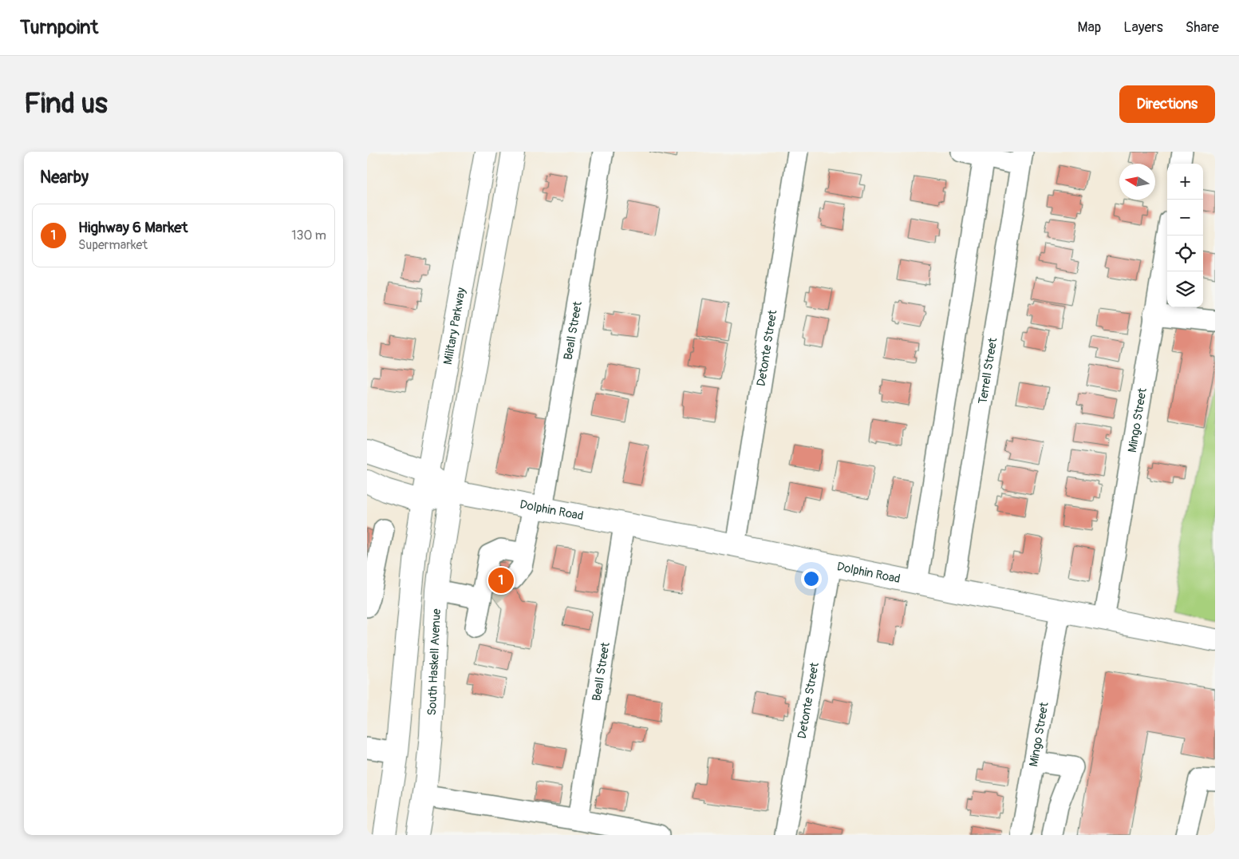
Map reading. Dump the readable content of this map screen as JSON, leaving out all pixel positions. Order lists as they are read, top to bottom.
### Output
{
  "streets": {
    "main road": ["Military Parkway", "Dolphin Road", "South Haskell Avenue"],
    "street": [
      "Beall Street",
      "Detonte Street",
      "Terrell Street",
      "Mingo Street"
    ]
  },
  "crossings": [
    ["Military Parkway", "Dolphin Road"],
    ["Beall Street", "Dolphin Road"],
    ["Detonte Street", "Dolphin Road"],
    ["Terrell Street", "Dolphin Road"],
    ["Mingo Street", "Dolphin Road"],
    ["Dolphin Road", "South Haskell Avenue"]
  ],
  "north": "left",
  "page": {
    "header": "Turnpoint",
    "nav": ["Map", "Layers", "Share"],
    "buttons": "Directions",
    "title": "Find us",
    "heading": "Nearby",
    "map_buttons": ["+", "−"],
    "list": [
      {
        "mark": "1",
        "name": "Highway 6 Market",
        "note": "Supermarket",
        "value": "130 m"
      }
    ],
    "pins": "1"
  }
}
